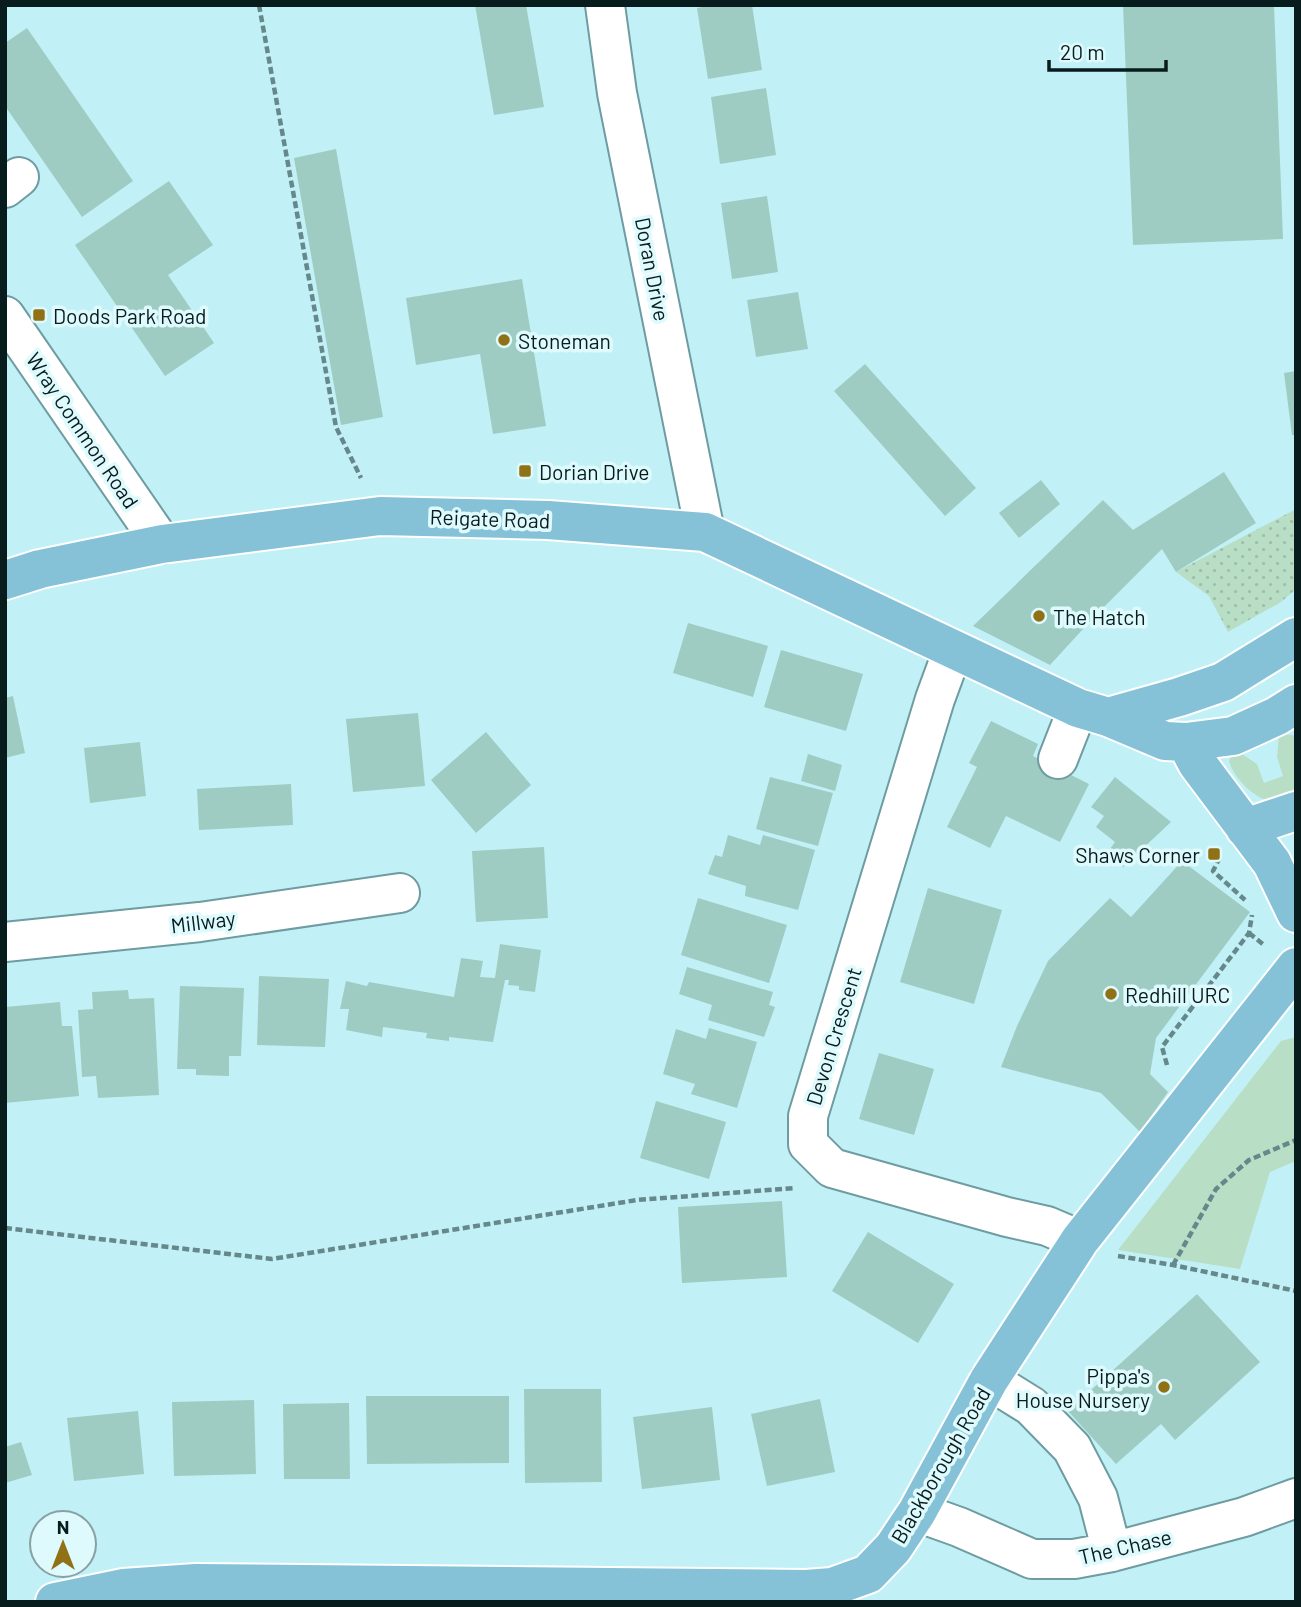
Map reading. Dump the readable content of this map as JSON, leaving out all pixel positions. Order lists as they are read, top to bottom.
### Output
{
  "streets": {
    "main road": ["Reigate Road", "Blackborough Road"],
    "street": [
      "Doran Drive",
      "Wray Common Road",
      "Millway",
      "Devon Crescent",
      "The Chase"
    ]
  },
  "crossings": [
    ["Doran Drive", "Reigate Road"],
    ["Wray Common Road", "Reigate Road"],
    ["Reigate Road", "Devon Crescent"],
    ["Blackborough Road", "The Chase"]
  ],
  "places": {
    "transit": ["Doods Park Road", "Dorian Drive", "Shaws Corner"],
    "other": [
      "Stoneman",
      "The Hatch",
      "Redhill URC",
      "Pippa's House Nursery"
    ]
  },
  "scale_bar": "20 m",
  "north": "top"
}
